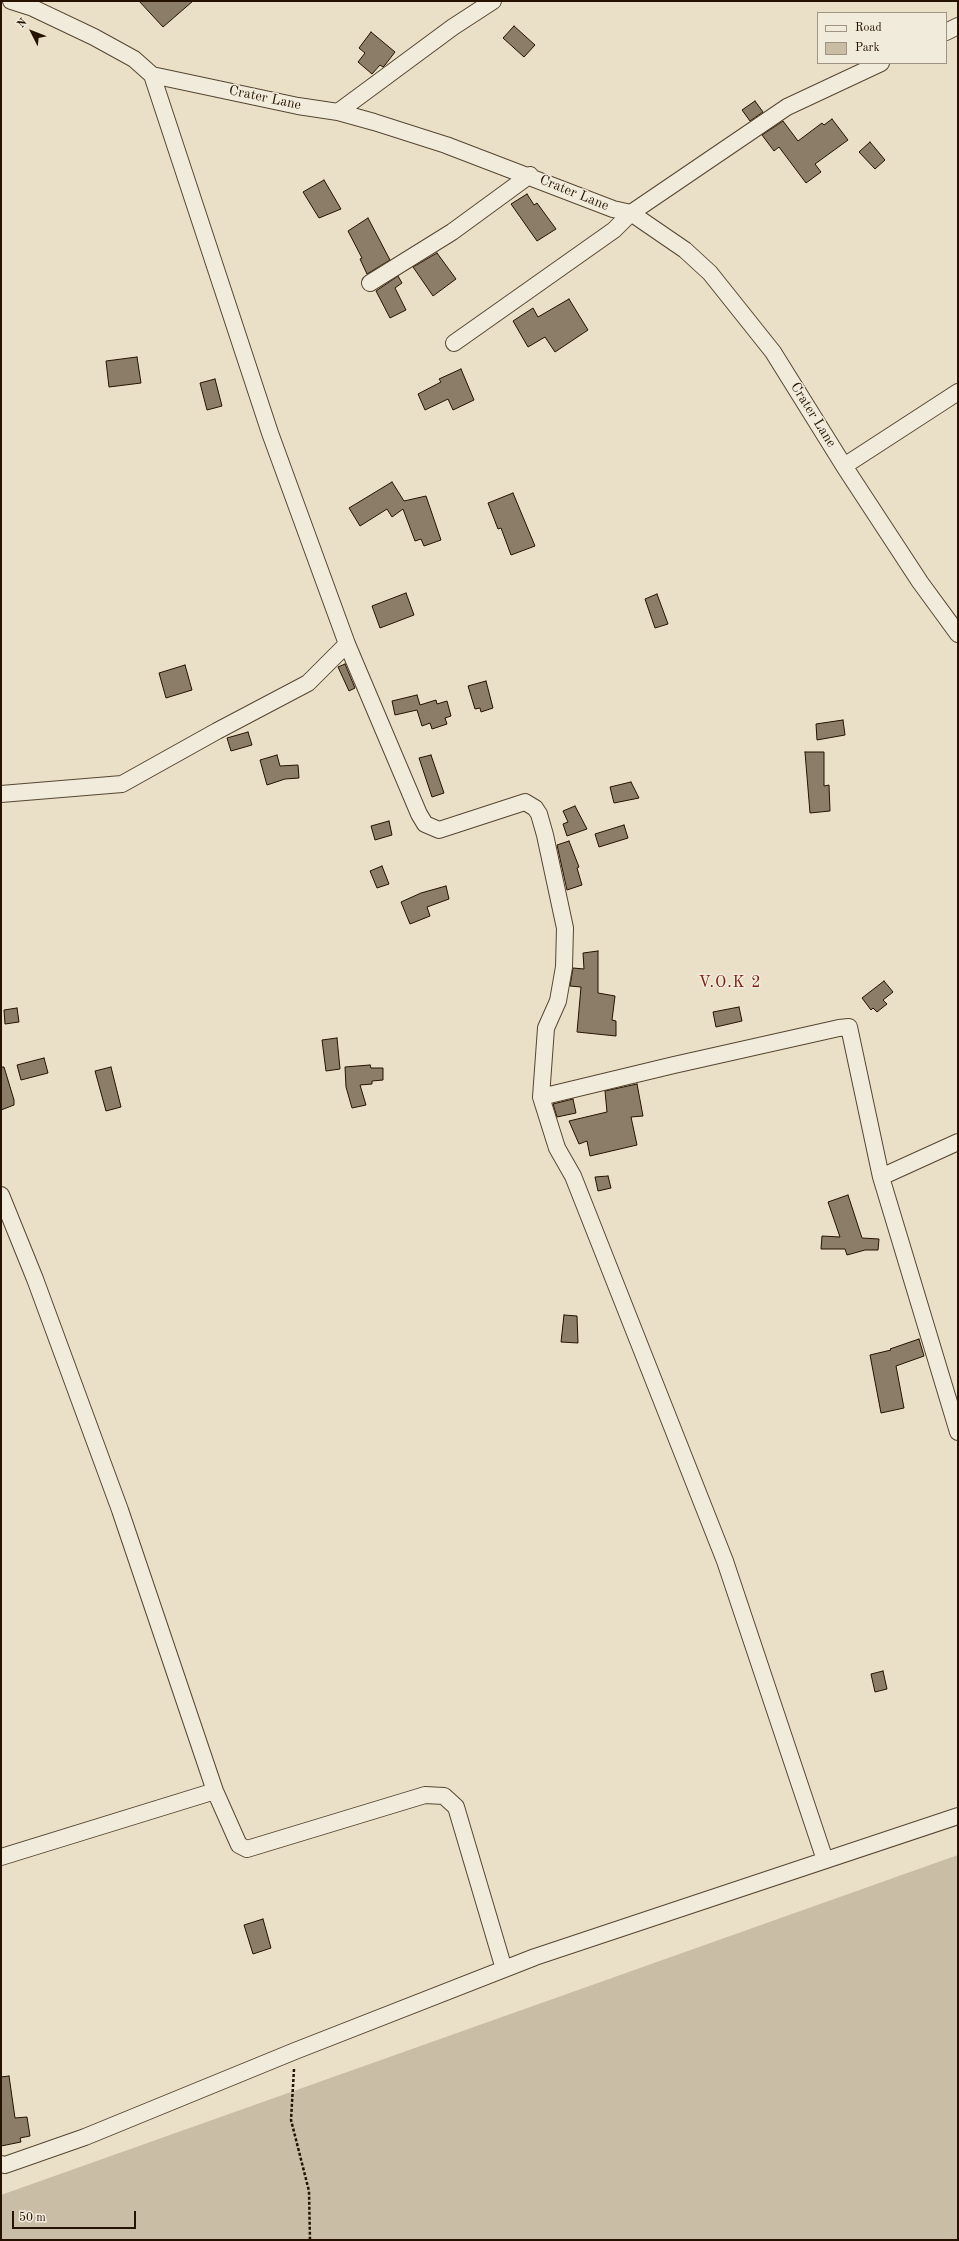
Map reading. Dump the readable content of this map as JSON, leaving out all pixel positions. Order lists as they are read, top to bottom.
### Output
{
  "streets": {
    "street": ["Crater Lane"]
  },
  "districts": ["V.O.K 2"],
  "legend": ["Road", "Park"],
  "scale_bar": "50 m",
  "north": "top left"
}
